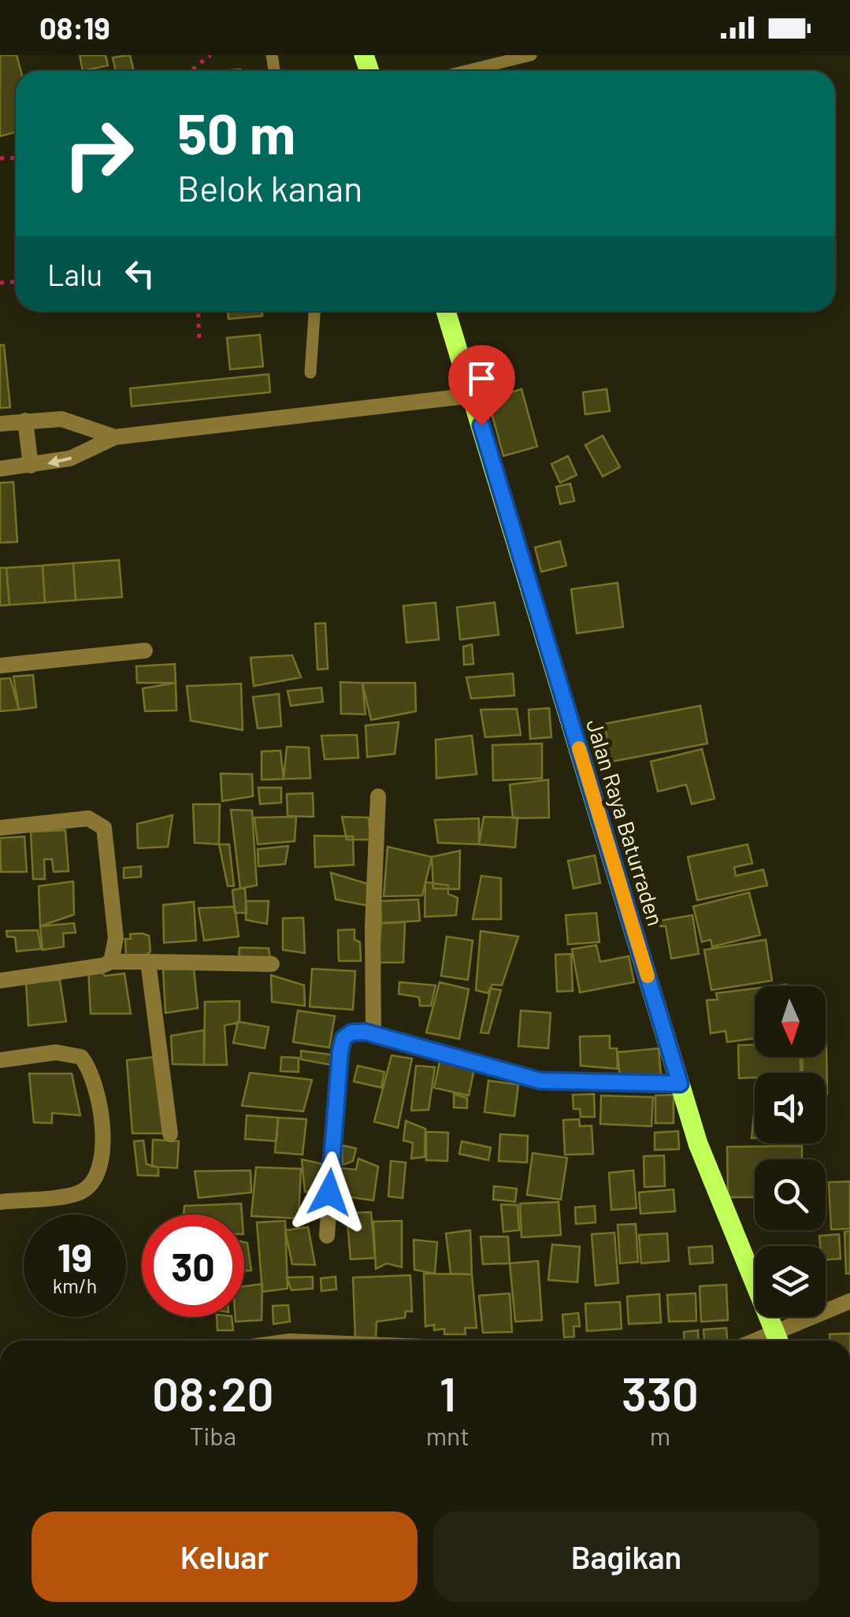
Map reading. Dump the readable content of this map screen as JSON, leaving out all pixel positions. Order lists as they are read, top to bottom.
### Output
{
  "streets": {
    "main road": ["Jalan Raya Baturraden"]
  },
  "north": "bottom",
  "page": {
    "status": "08:19",
    "turn": ["50 m", "Belok kanan"],
    "then": "Lalu",
    "speed": "19 km/h",
    "limit": "30",
    "eta": [
      "08:20",
      "Tiba",
      "1",
      "mnt",
      "330",
      "m"
    ],
    "buttons": ["Keluar", "Bagikan"]
  }
}
